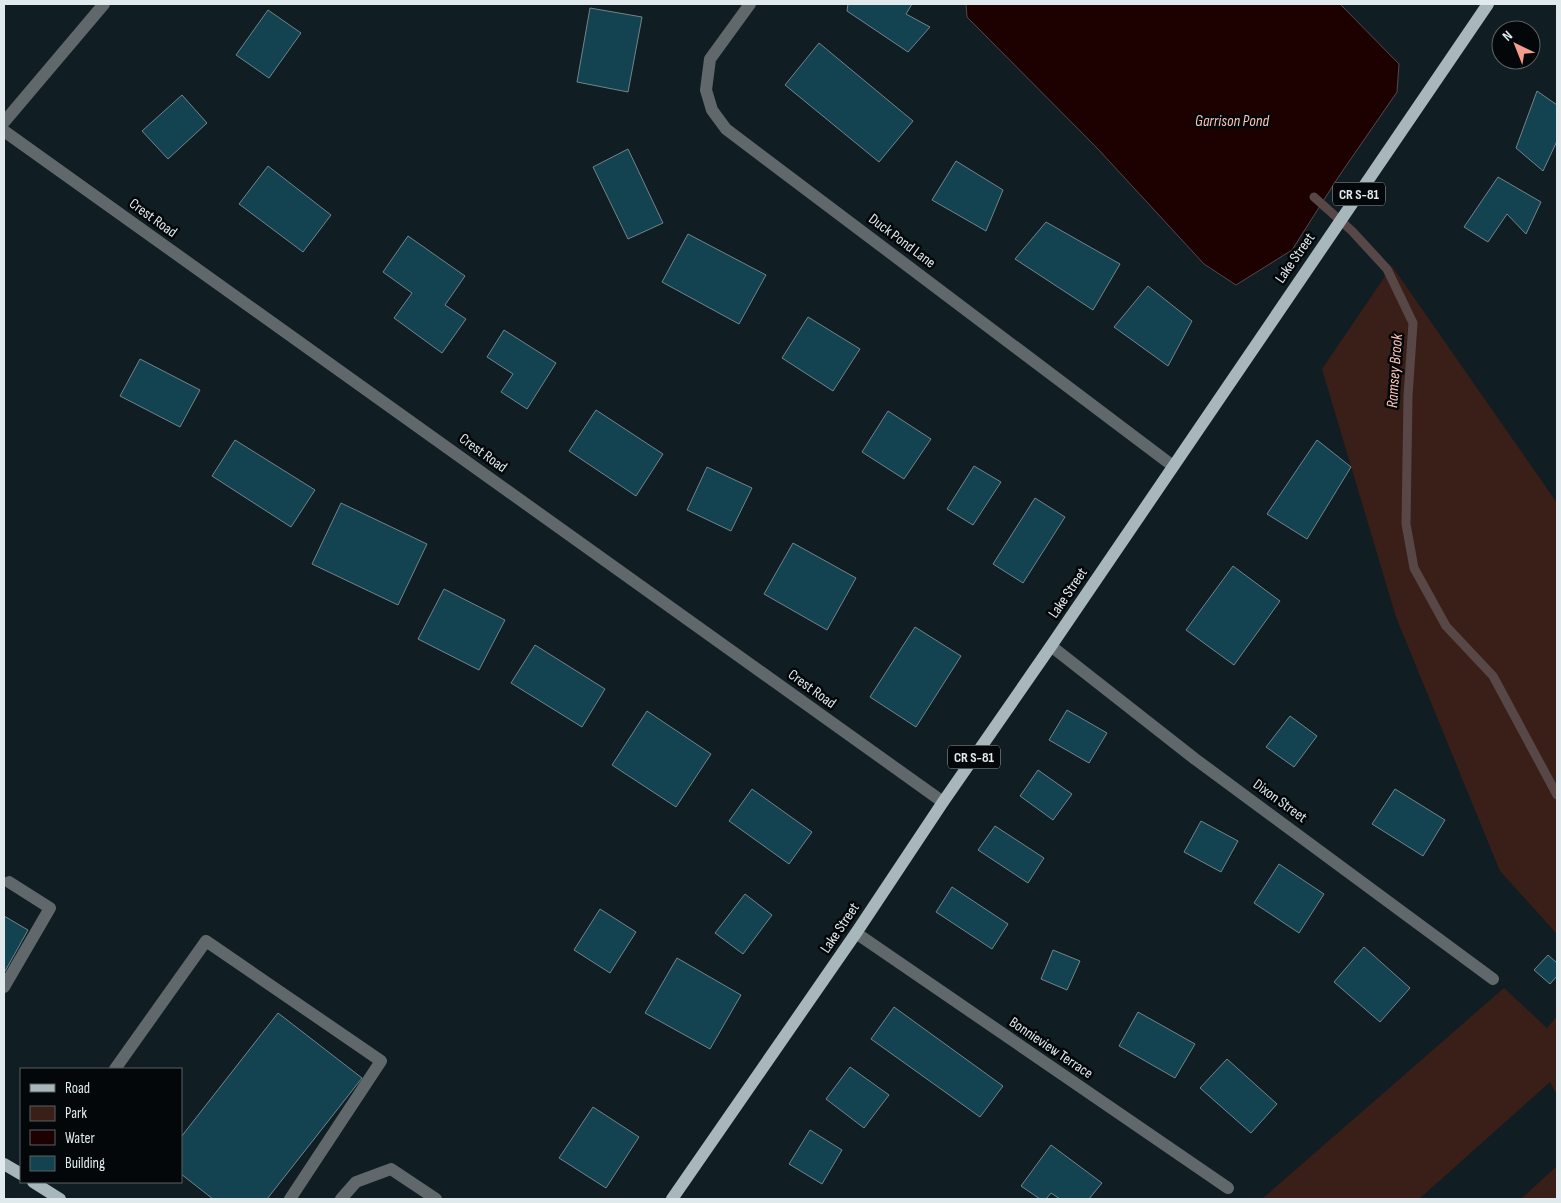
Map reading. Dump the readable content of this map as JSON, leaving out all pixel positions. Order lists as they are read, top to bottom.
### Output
{
  "streets": {
    "main road": ["CR S-81", "Lake Street"],
    "street": [
      "Crest Road",
      "Duck Pond Lane",
      "Dixon Street",
      "Bonnieview Terrace"
    ]
  },
  "crossings": [
    ["Crest Road", "Lake Street"],
    ["Duck Pond Lane", "Lake Street"],
    ["Lake Street", "Dixon Street"],
    ["Lake Street", "Bonnieview Terrace"]
  ],
  "water": ["Garrison Pond", "Ramsey Brook"],
  "legend": [
    "Road",
    "Park",
    "Water",
    "Building"
  ],
  "north": "top left"
}
